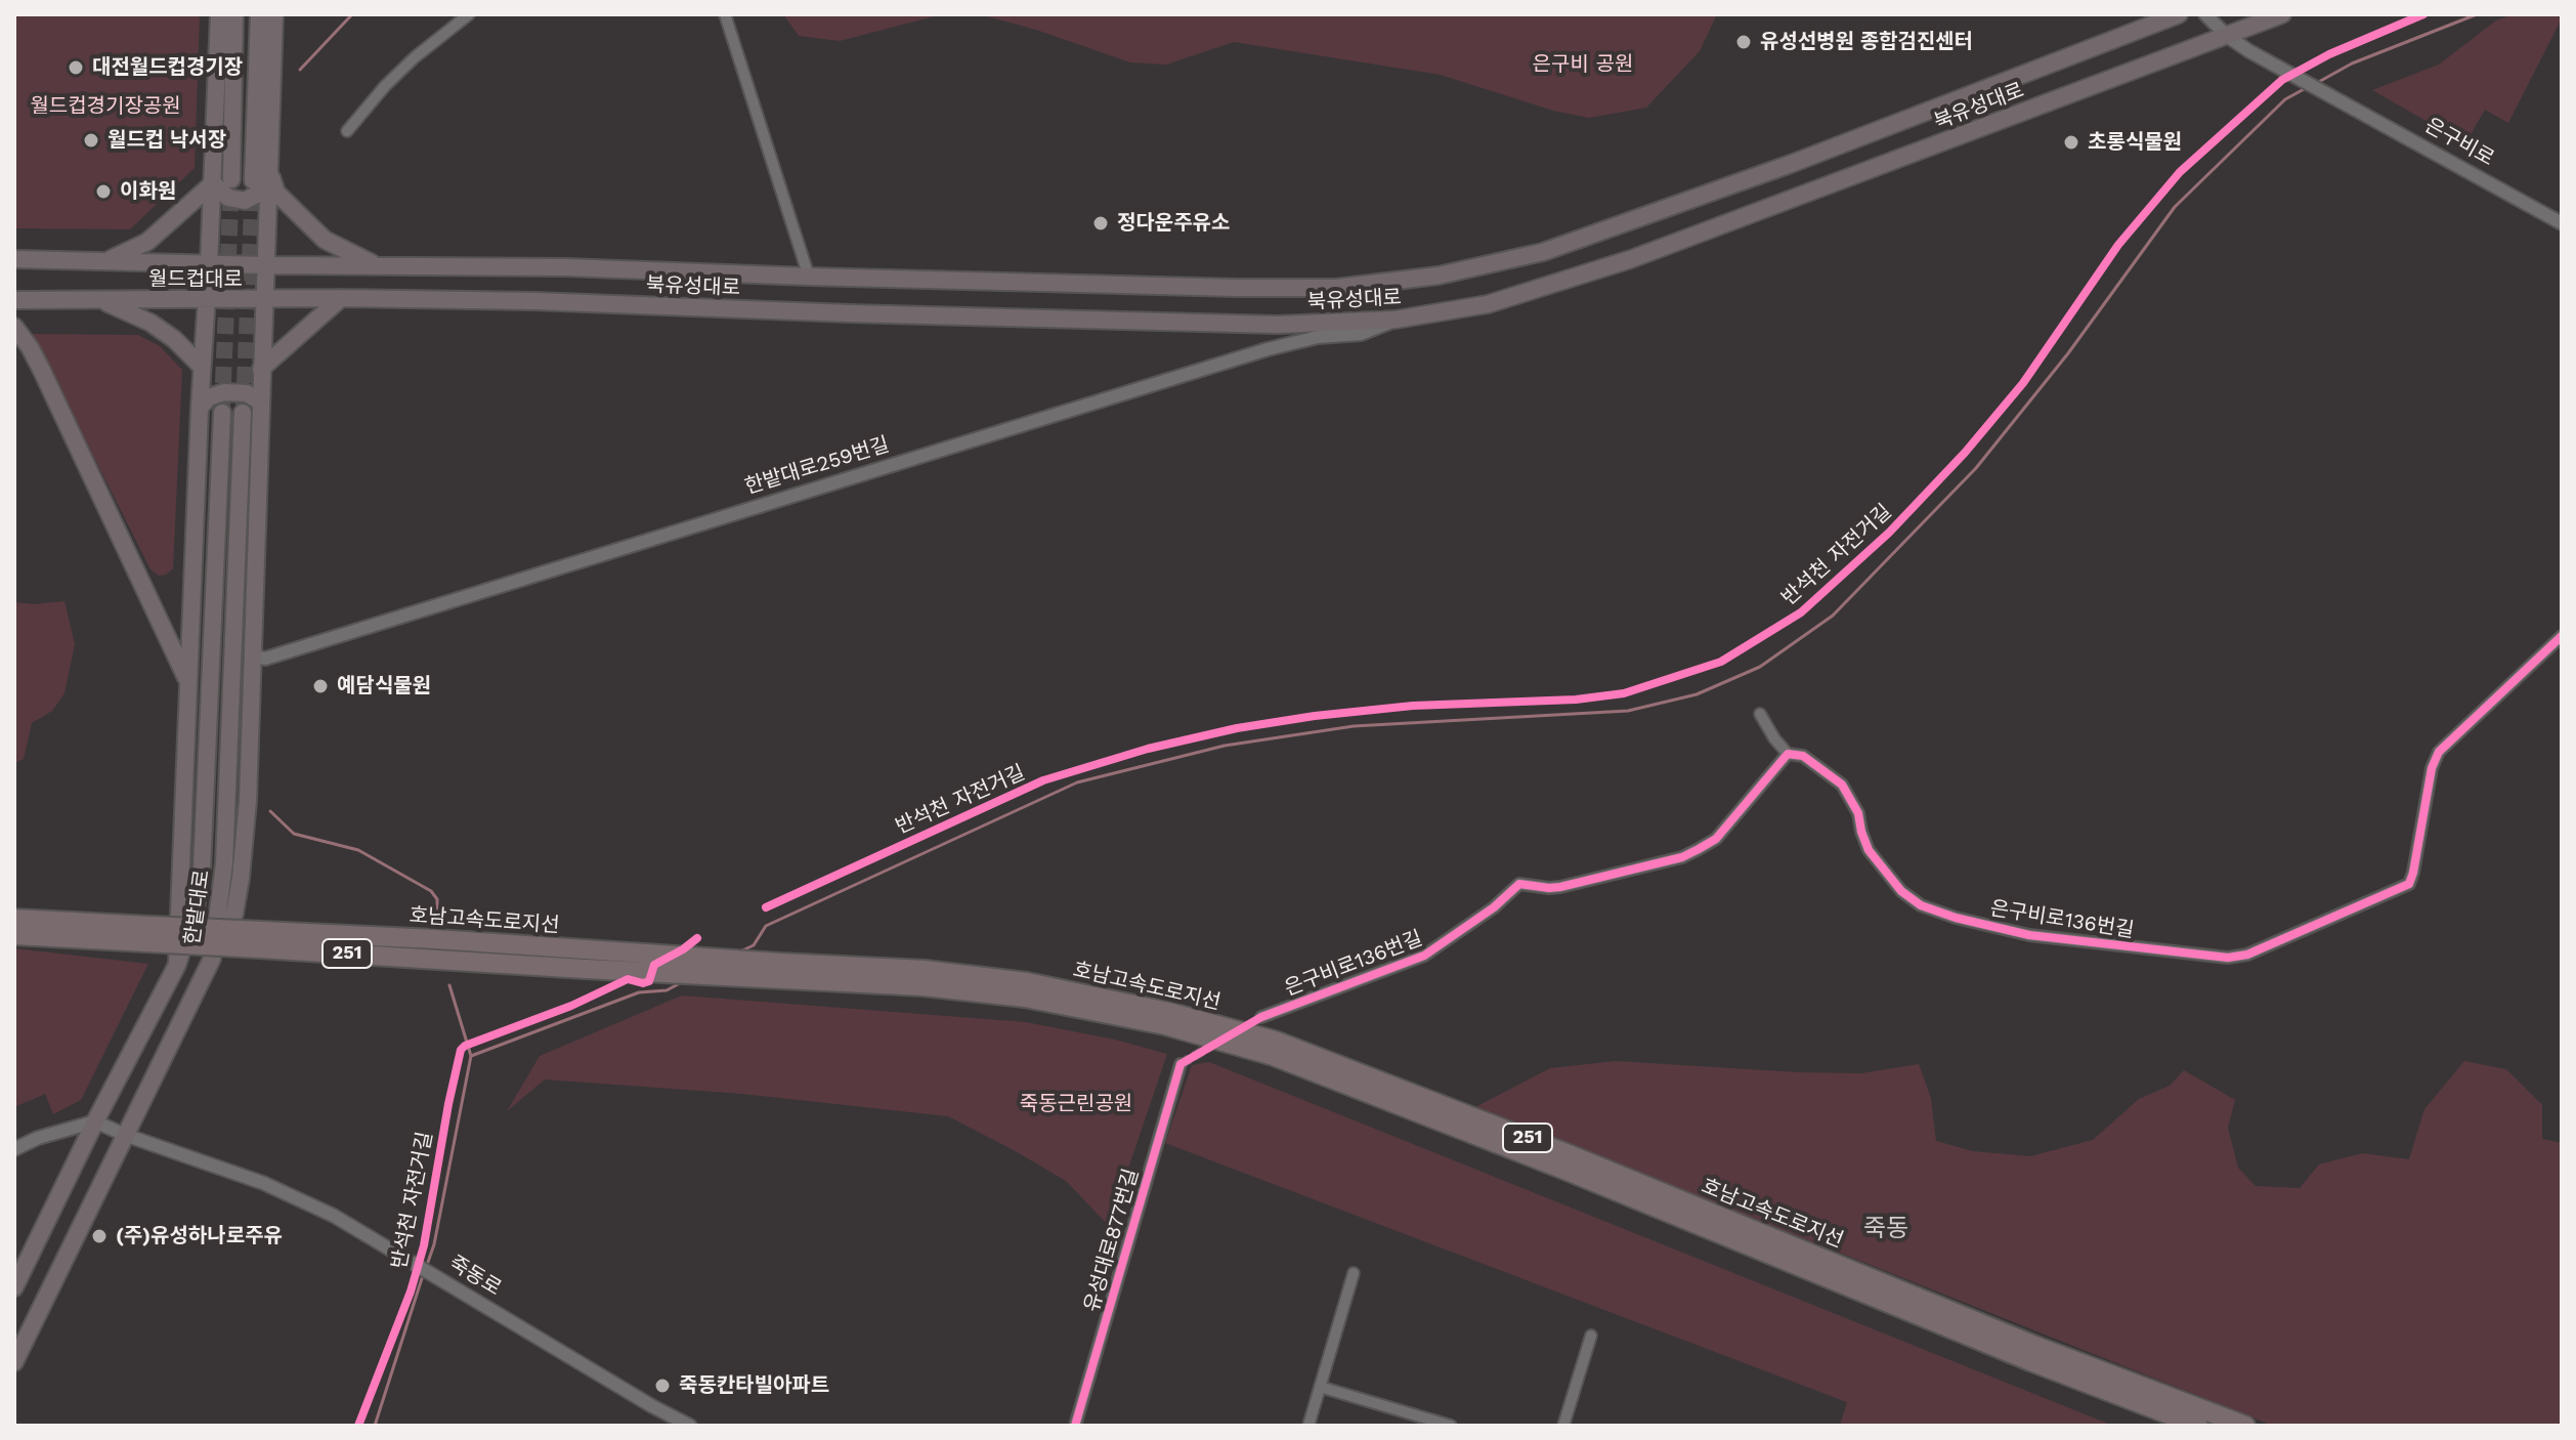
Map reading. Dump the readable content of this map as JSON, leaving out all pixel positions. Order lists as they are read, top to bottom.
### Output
{
  "streets": {
    "highway": ["호남고속도로지선", "251"],
    "main road": ["북유성대로", "월드컵대로", "한밭대로"],
    "street": [
      "은구비로",
      "한밭대로259번길",
      "은구비로136번길",
      "유성대로877번길",
      "죽동로"
    ],
    "cycle path": ["반석천 자전거길"]
  },
  "crossings": [
    ["북유성대로", "은구비로"],
    ["북유성대로", "월드컵대로"],
    ["북유성대로", "한밭대로259번길"],
    ["한밭대로", "죽동로"]
  ],
  "districts": ["죽동"],
  "parks": ["은구비 공원", "월드컵경기장공원", "죽동근린공원"],
  "places": [
    "유성선병원 종합검진센터",
    "대전월드컵경기장",
    "월드컵 낙서장",
    "초롱식물원",
    "이화원",
    "정다운주유소",
    "예담식물원",
    "(주)유성하나로주유",
    "죽동칸타빌아파트"
  ]
}
